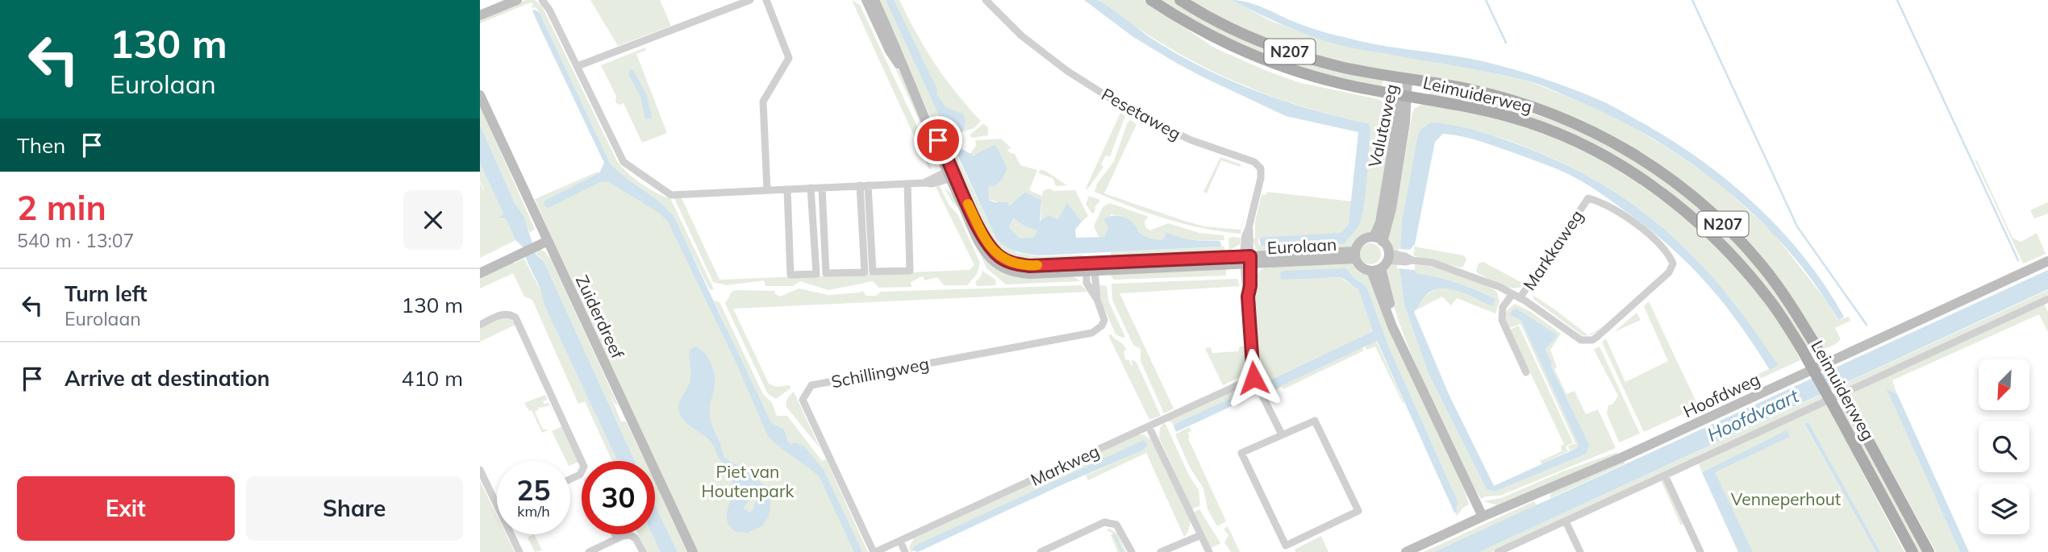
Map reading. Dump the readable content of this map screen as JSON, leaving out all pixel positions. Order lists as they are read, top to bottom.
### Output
{
  "streets": {
    "main road": ["N207", "Leimuiderweg"],
    "street": [
      "Pesetaweg",
      "Valutaweg",
      "Eurolaan",
      "Markkaweg",
      "Zuiderdreef",
      "Schillingweg",
      "Hoofdweg",
      "Markweg"
    ]
  },
  "crossings": [
    ["Leimuiderweg", "Valutaweg"],
    ["Pesetaweg", "Eurolaan"],
    ["Pesetaweg", "Markweg"],
    ["Eurolaan", "Schillingweg"],
    ["Schillingweg", "Markweg"]
  ],
  "water": ["Hoofdvaart"],
  "parks": ["Piet van Houtenpark", "Venneperhout"],
  "north": "bottom left",
  "page": {
    "turn": ["130 m", "Eurolaan"],
    "then": "Then",
    "heading": ["2 min", "540 m · 13:07"],
    "list": [
      {
        "name": "Turn left",
        "note": "Eurolaan",
        "value": "130 m"
      },
      {
        "name": "Arrive at destination",
        "value": "410 m"
      }
    ],
    "speed": "25 km/h",
    "limit": "30",
    "buttons": ["Exit", "Share"]
  }
}
